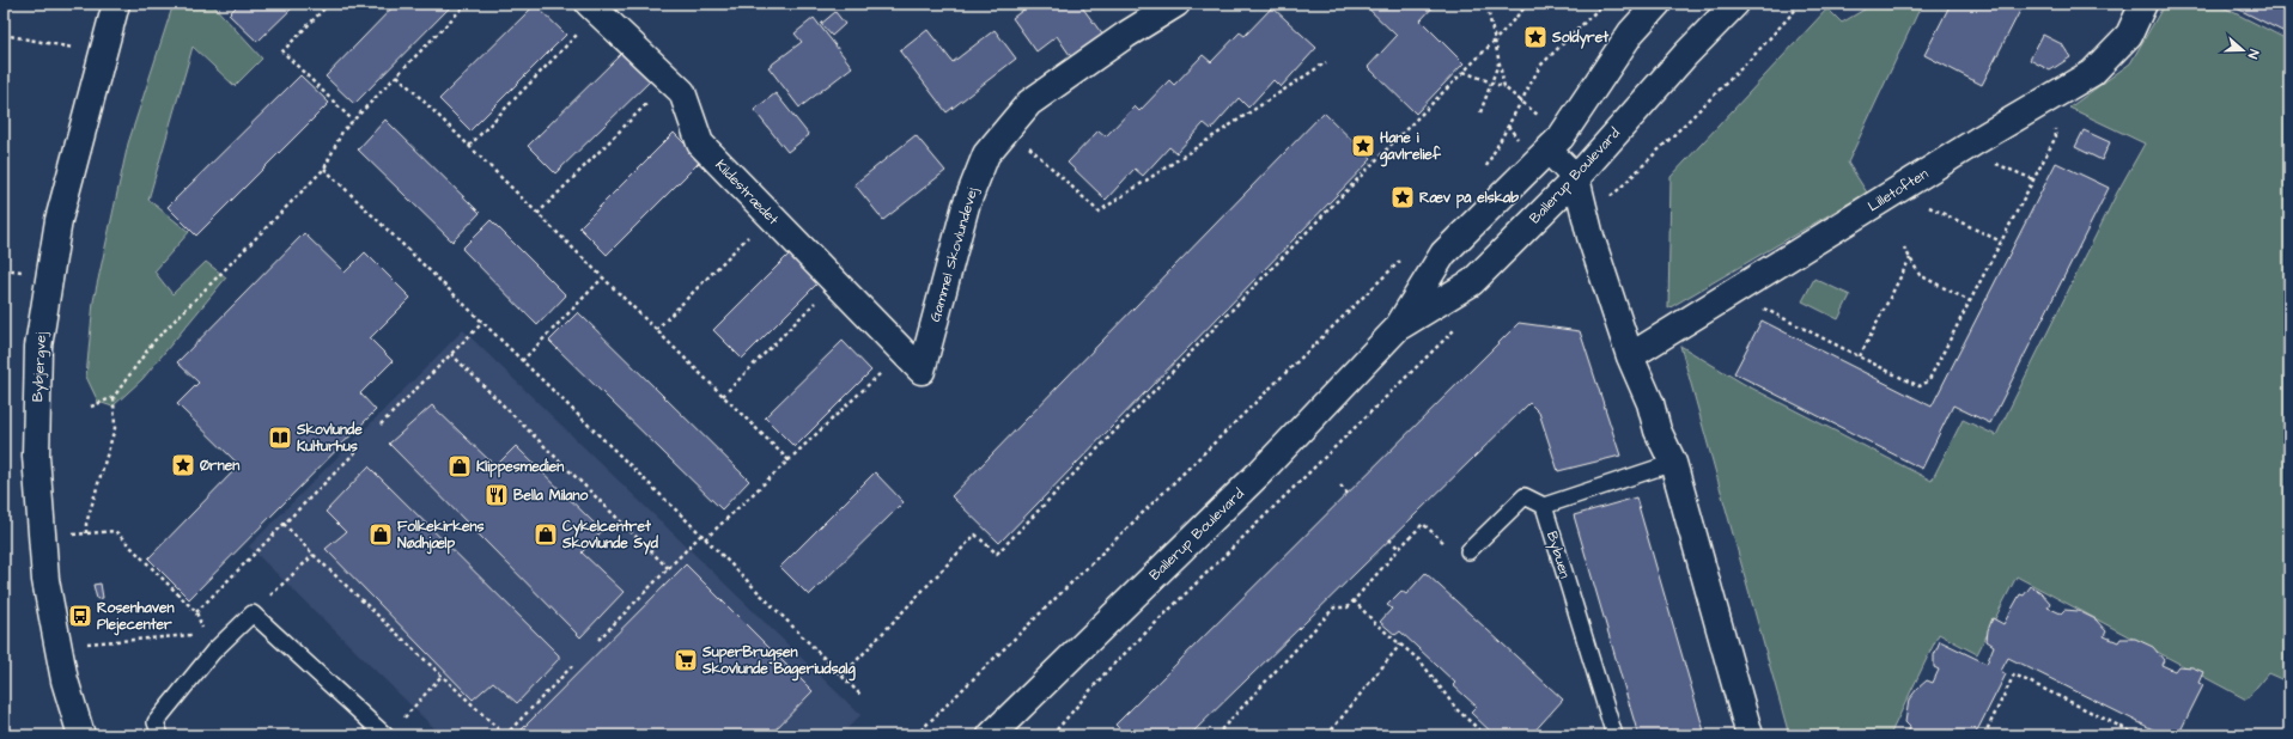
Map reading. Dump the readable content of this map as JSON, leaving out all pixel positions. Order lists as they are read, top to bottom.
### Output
{
  "streets": {
    "street": [
      "Ballerup Boulevard",
      "Lilletoften",
      "Kildestrædet",
      "Gammel Skovlundevej",
      "Bybjergvej"
    ],
    "lane": ["Bybuen"]
  },
  "crossings": [
    ["Kildestrædet", "Gammel Skovlundevej"]
  ],
  "places": {
    "place": [
      "Soldyret",
      "Hane i gavlrelief",
      "Ræv på elskab",
      "Ørnen"
    ],
    "library": ["Skovlunde Kulturhus"],
    "shop": ["Klippesmedien", "Folkekirkens Nødhjælp", "Cykelcentret Skovlunde Syd"],
    "restaurant": ["Bella Milano"],
    "bus stop": ["Rosenhaven Plejecenter"],
    "supermarket": ["SuperBrugsen Skovlunde Bageriudsalg"]
  },
  "north": "right"
}
